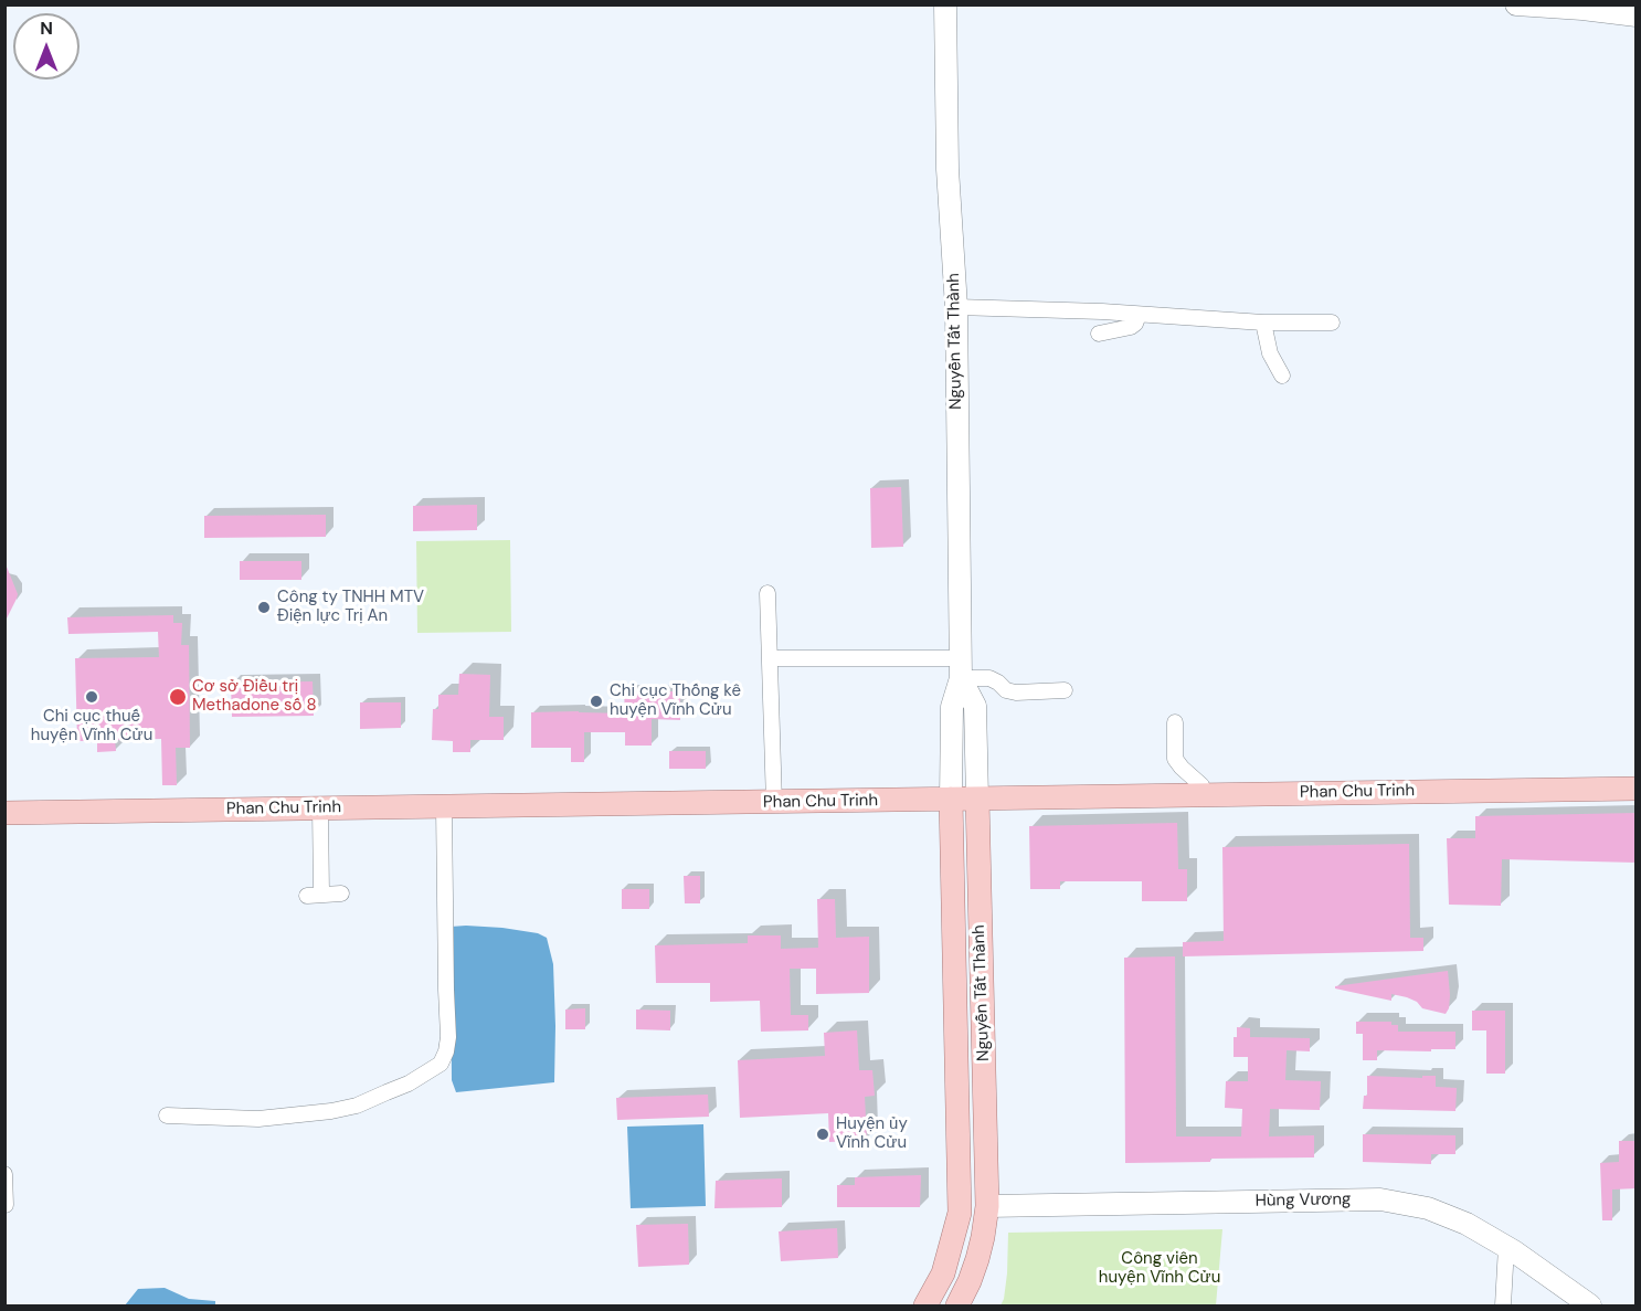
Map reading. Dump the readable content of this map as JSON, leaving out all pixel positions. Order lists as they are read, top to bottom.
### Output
{
  "streets": {
    "main road": ["Nguyễn Tất Thành", "Phan Chu Trinh", "Hùng Vương"]
  },
  "crossings": [
    ["Nguyễn Tất Thành", "Phan Chu Trinh"],
    ["Nguyễn Tất Thành", "Hùng Vương"]
  ],
  "parks": ["Công viên huyện Vĩnh Cửu"],
  "places": [
    "Công ty TNHH MTV Điện lực Trị An",
    "Chi cục thuế huyện Vĩnh Cửu",
    "Cơ sở Điều trị Methadone số 8",
    "Chi cục Thống kê huyện Vĩnh Cửu",
    "Huyện ủy Vĩnh Cửu"
  ],
  "north": "top"
}
